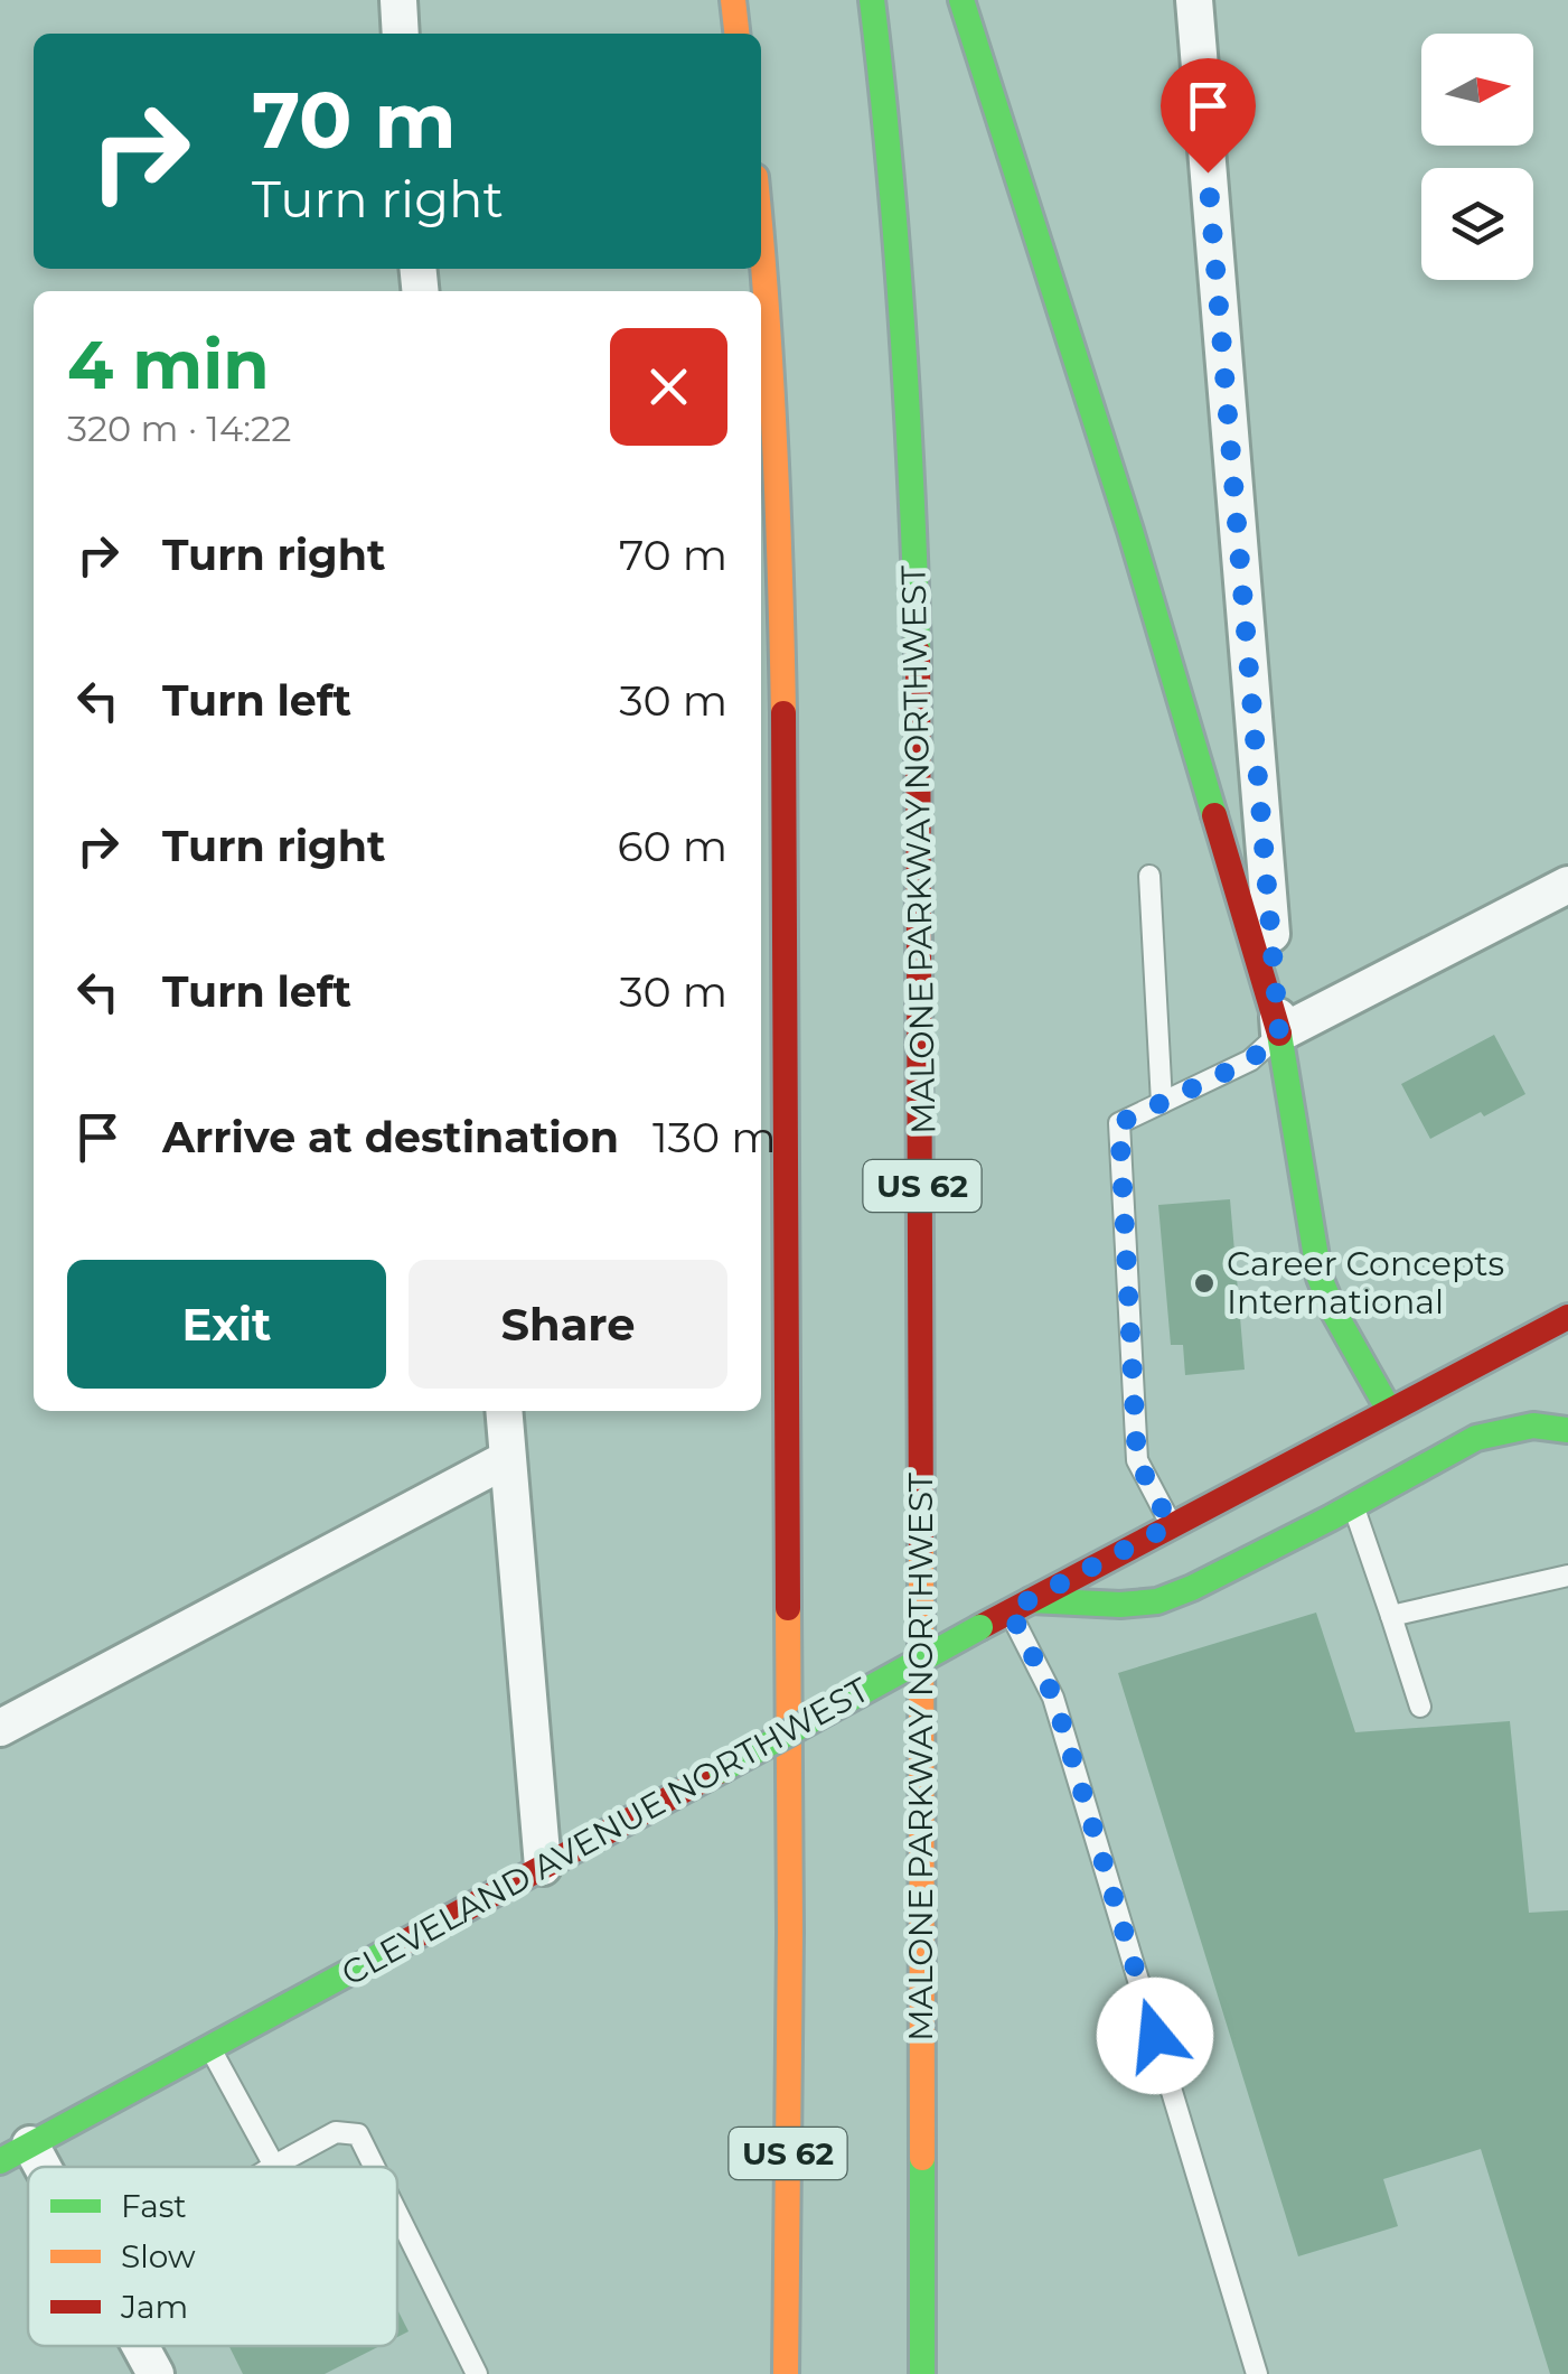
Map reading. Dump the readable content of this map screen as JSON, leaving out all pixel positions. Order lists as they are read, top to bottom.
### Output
{
  "streets": {
    "main road": ["MALONE PARKWAY NORTHWEST", "US 62", "CLEVELAND AVENUE NORTHWEST"]
  },
  "places": ["Career Concepts International"],
  "legend": ["Fast", "Slow", "Jam"],
  "north": "right",
  "page": {
    "turn": ["70 m", "Turn right"],
    "heading": ["4 min", "320 m · 14:22"],
    "list": [
      {
        "name": "Turn right",
        "value": "70 m"
      },
      {
        "name": "Turn left",
        "value": "30 m"
      },
      {
        "name": "Turn right",
        "value": "60 m"
      },
      {
        "name": "Turn left",
        "value": "30 m"
      },
      {
        "name": "Arrive at destination",
        "value": "130 m"
      }
    ],
    "buttons": ["Exit", "Share"]
  }
}
